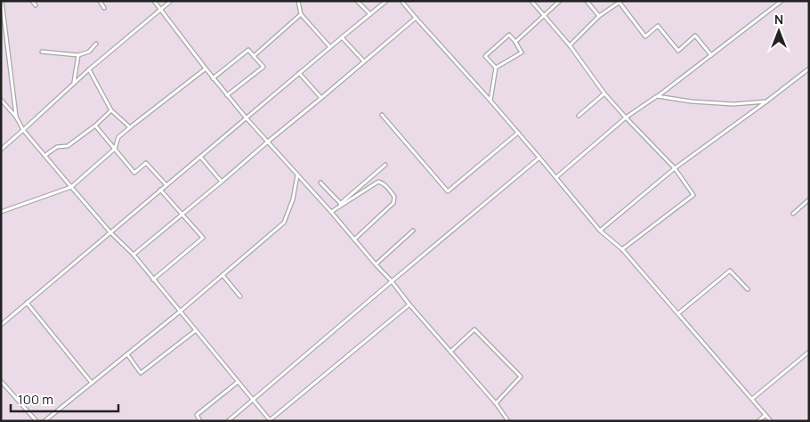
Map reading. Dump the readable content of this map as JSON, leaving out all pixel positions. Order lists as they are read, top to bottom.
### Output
{
  "scale_bar": "100 m",
  "north": "top"
}
